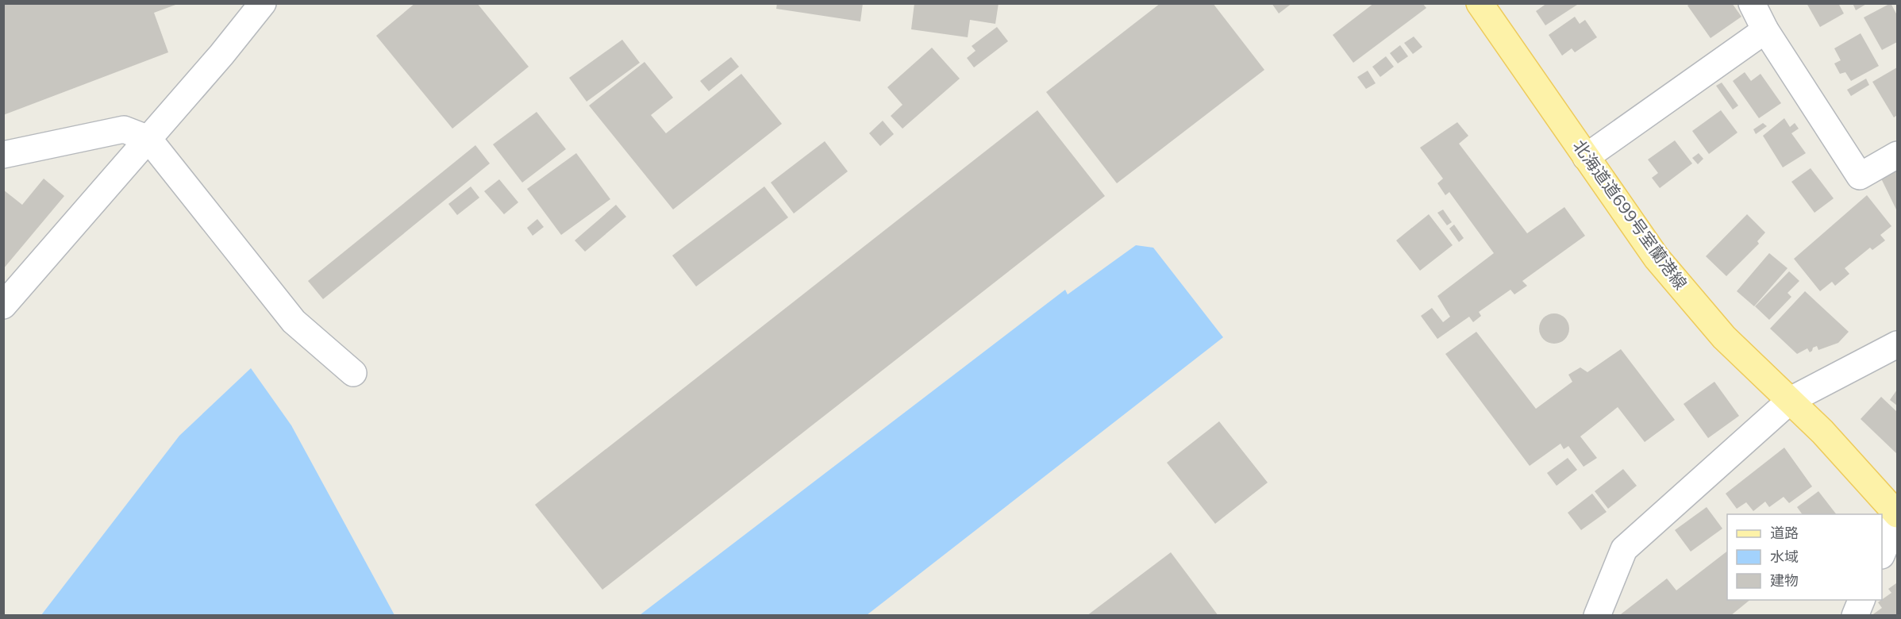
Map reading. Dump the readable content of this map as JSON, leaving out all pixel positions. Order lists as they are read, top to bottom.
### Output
{
  "streets": {
    "main road": ["北海道道699号室蘭港線"]
  },
  "legend": ["道路", "水域", "建物"]
}
